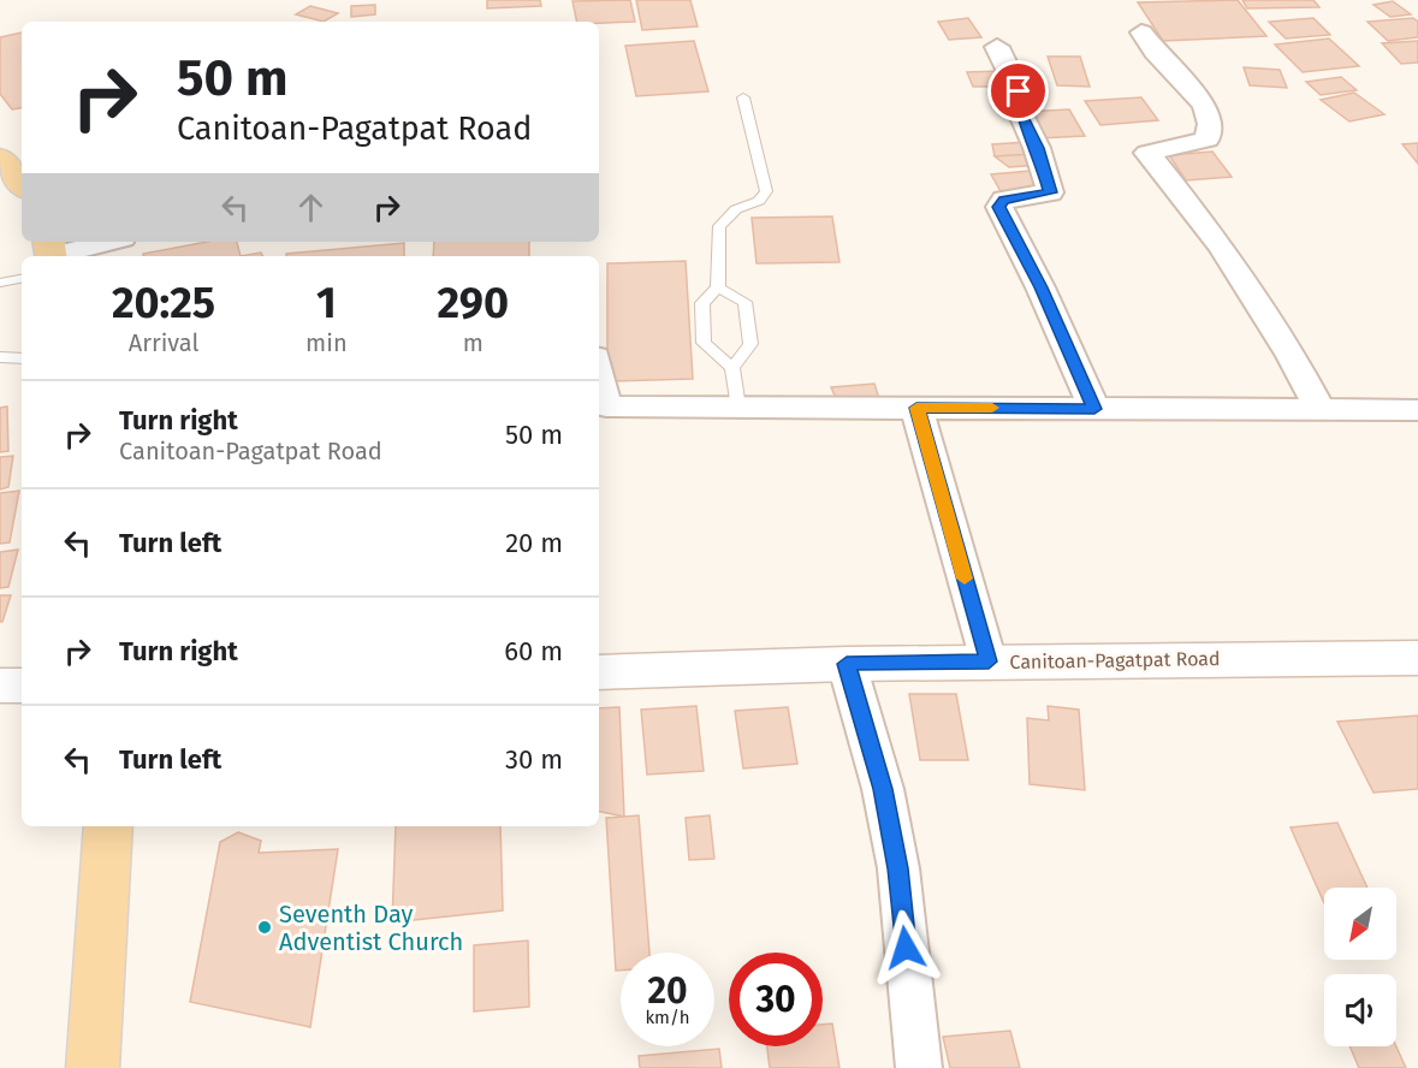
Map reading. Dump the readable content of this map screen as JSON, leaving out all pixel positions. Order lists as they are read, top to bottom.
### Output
{
  "streets": {
    "street": ["Canitoan-Pagatpat Road"]
  },
  "places": ["Seventh Day Adventist Church"],
  "north": "bottom left",
  "page": {
    "turn": ["50 m", "Canitoan-Pagatpat Road"],
    "eta": [
      "20:25",
      "Arrival",
      "1",
      "min",
      "290",
      "m"
    ],
    "list": [
      {
        "name": "Turn right",
        "note": "Canitoan-Pagatpat Road",
        "value": "50 m"
      },
      {
        "name": "Turn left",
        "value": "20 m"
      },
      {
        "name": "Turn right",
        "value": "60 m"
      },
      {
        "name": "Turn left",
        "value": "30 m"
      }
    ],
    "speed": "20 km/h",
    "limit": "30"
  }
}
